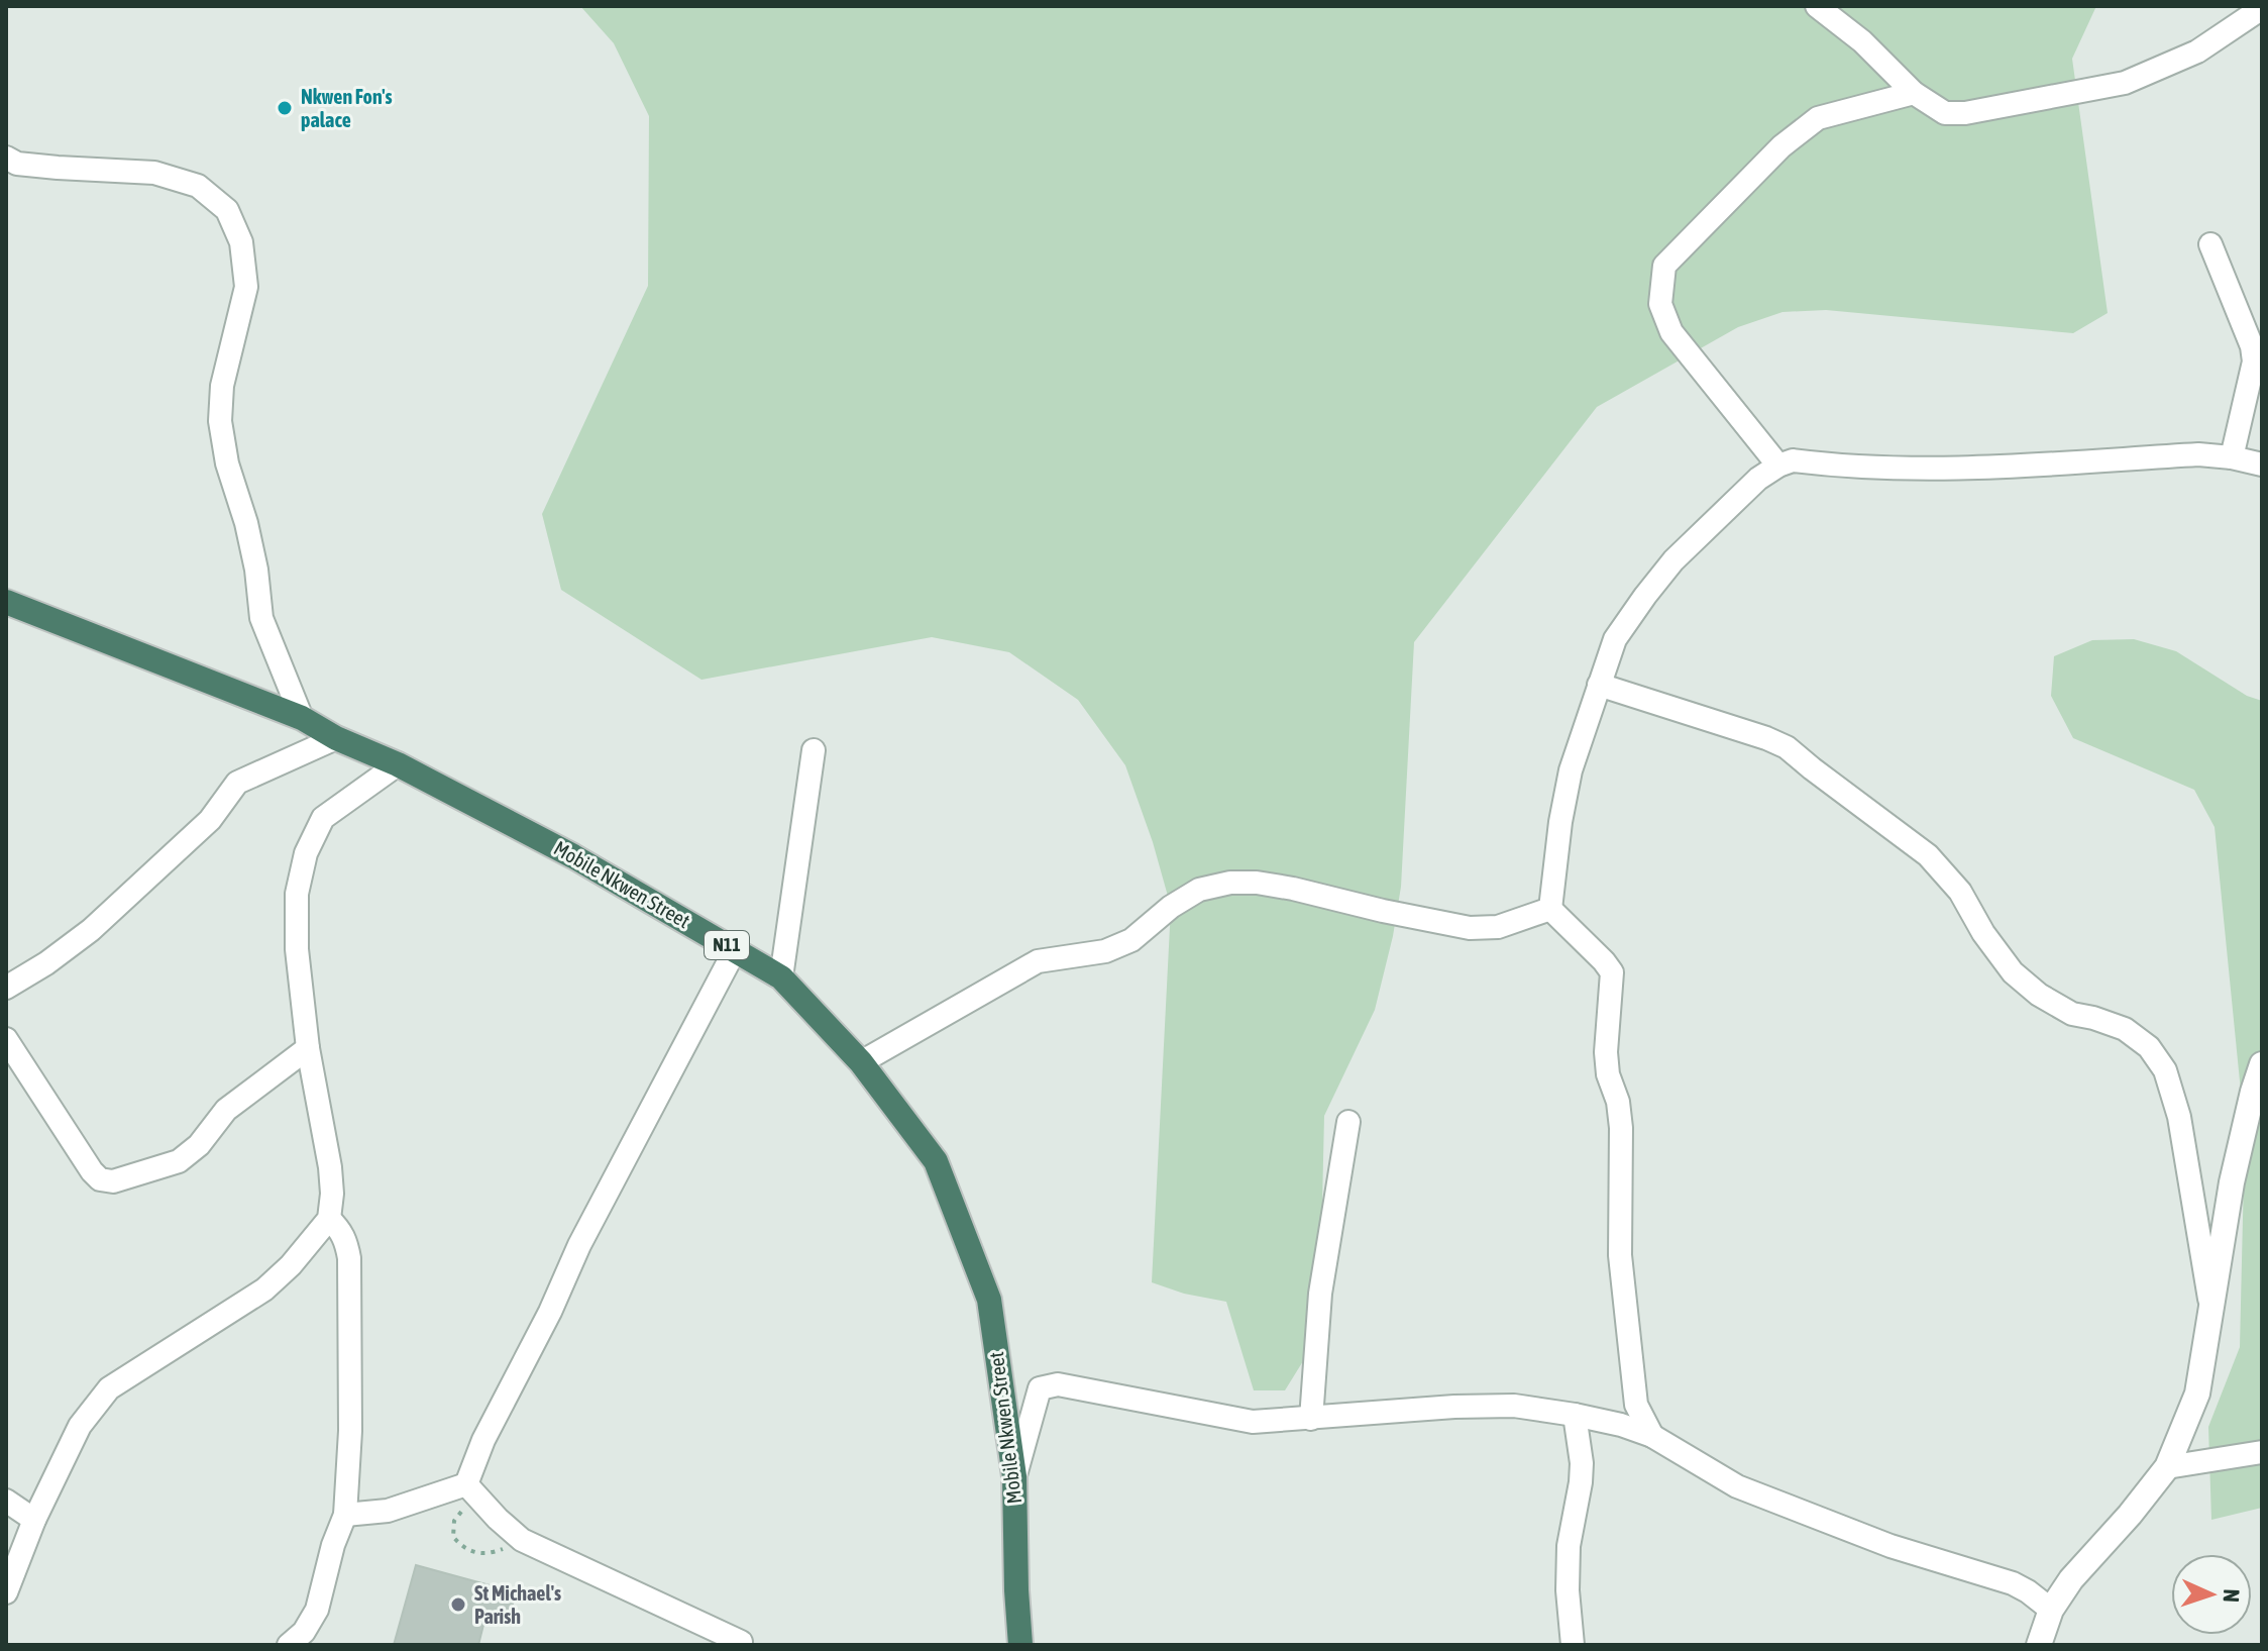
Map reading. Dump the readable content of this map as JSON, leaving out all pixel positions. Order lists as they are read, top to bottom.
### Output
{
  "streets": {
    "highway": ["Mobile Nkwen Street", "N11"]
  },
  "places": ["Nkwen Fon's palace", "St Michael's Parish"],
  "north": "right"
}
